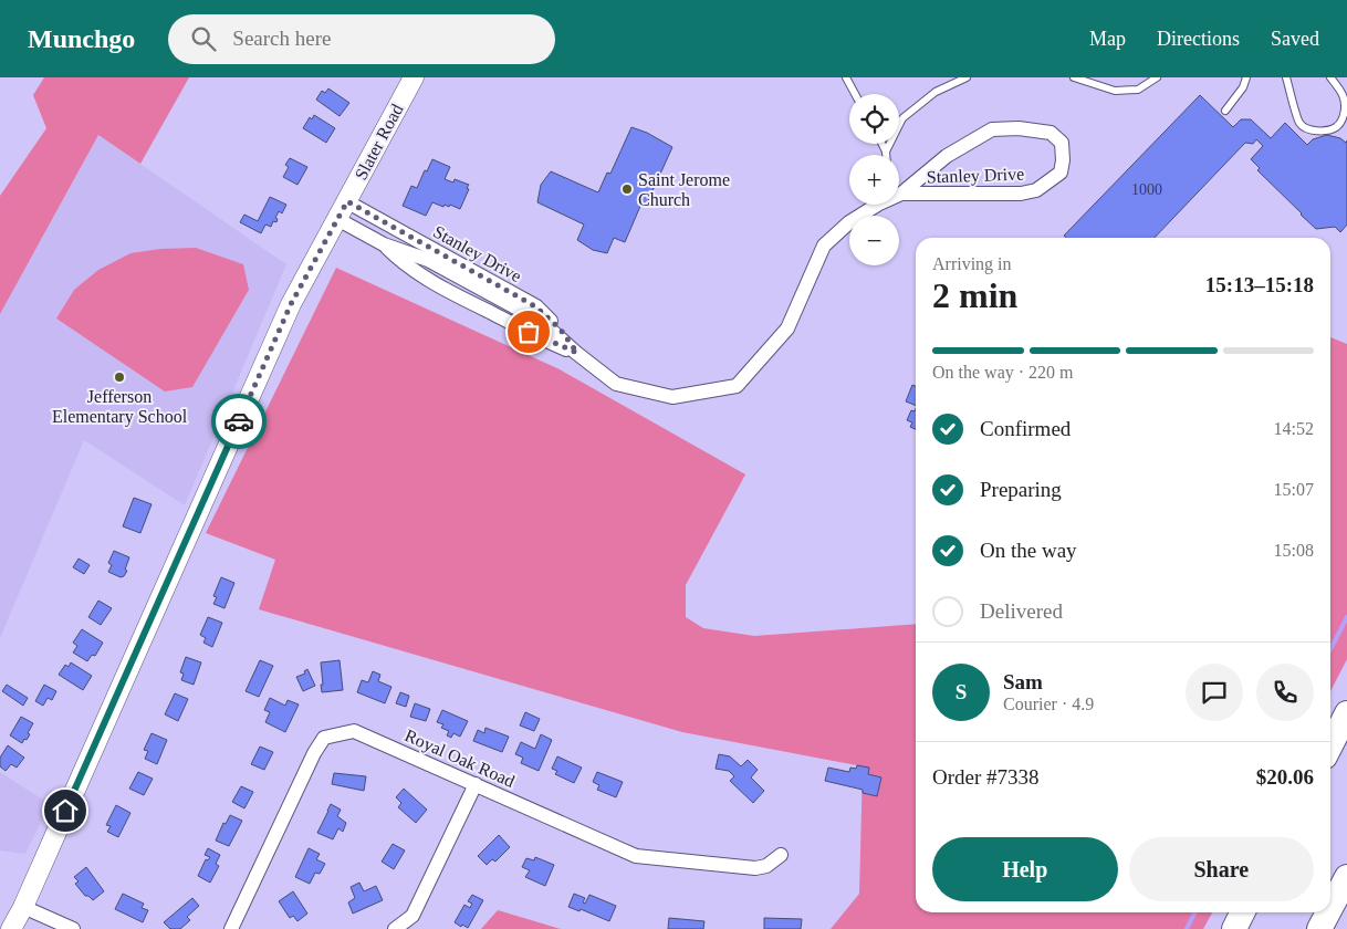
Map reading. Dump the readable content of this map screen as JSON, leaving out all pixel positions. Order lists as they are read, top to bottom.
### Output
{
  "streets": {
    "main road": ["Slater Road"],
    "street": ["Stanley Drive", "Royal Oak Road"]
  },
  "crossings": [
    ["Slater Road", "Stanley Drive"]
  ],
  "places": ["Saint Jerome Church", "Jefferson Elementary School"],
  "house_numbers": ["1000"],
  "page": {
    "header": "Munchgo",
    "search": "Search here",
    "nav": ["Map", "Directions", "Saved"],
    "map_buttons": ["+", "−"],
    "heading": ["2 min", "Arriving in", "15:13–15:18"],
    "panel": [
      "Sam",
      "Courier · 4.9",
      "Order #7338",
      "$20.06"
    ],
    "bar": "On the way · 220 m",
    "list": [
      ["Confirmed", "14:52"],
      ["Preparing", "15:07"],
      ["On the way", "15:08"],
      "Delivered"
    ],
    "round": "S",
    "buttons": ["Help", "Share"]
  }
}
